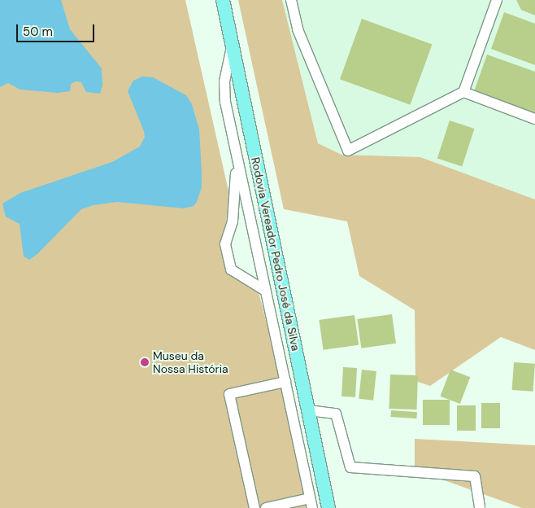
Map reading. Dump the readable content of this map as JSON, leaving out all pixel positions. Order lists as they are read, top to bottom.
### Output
{
  "streets": {
    "main road": ["Rodovia Vereador Pedro José da Silva"]
  },
  "places": ["Museu da Nossa História"],
  "scale_bar": "50 m"
}
